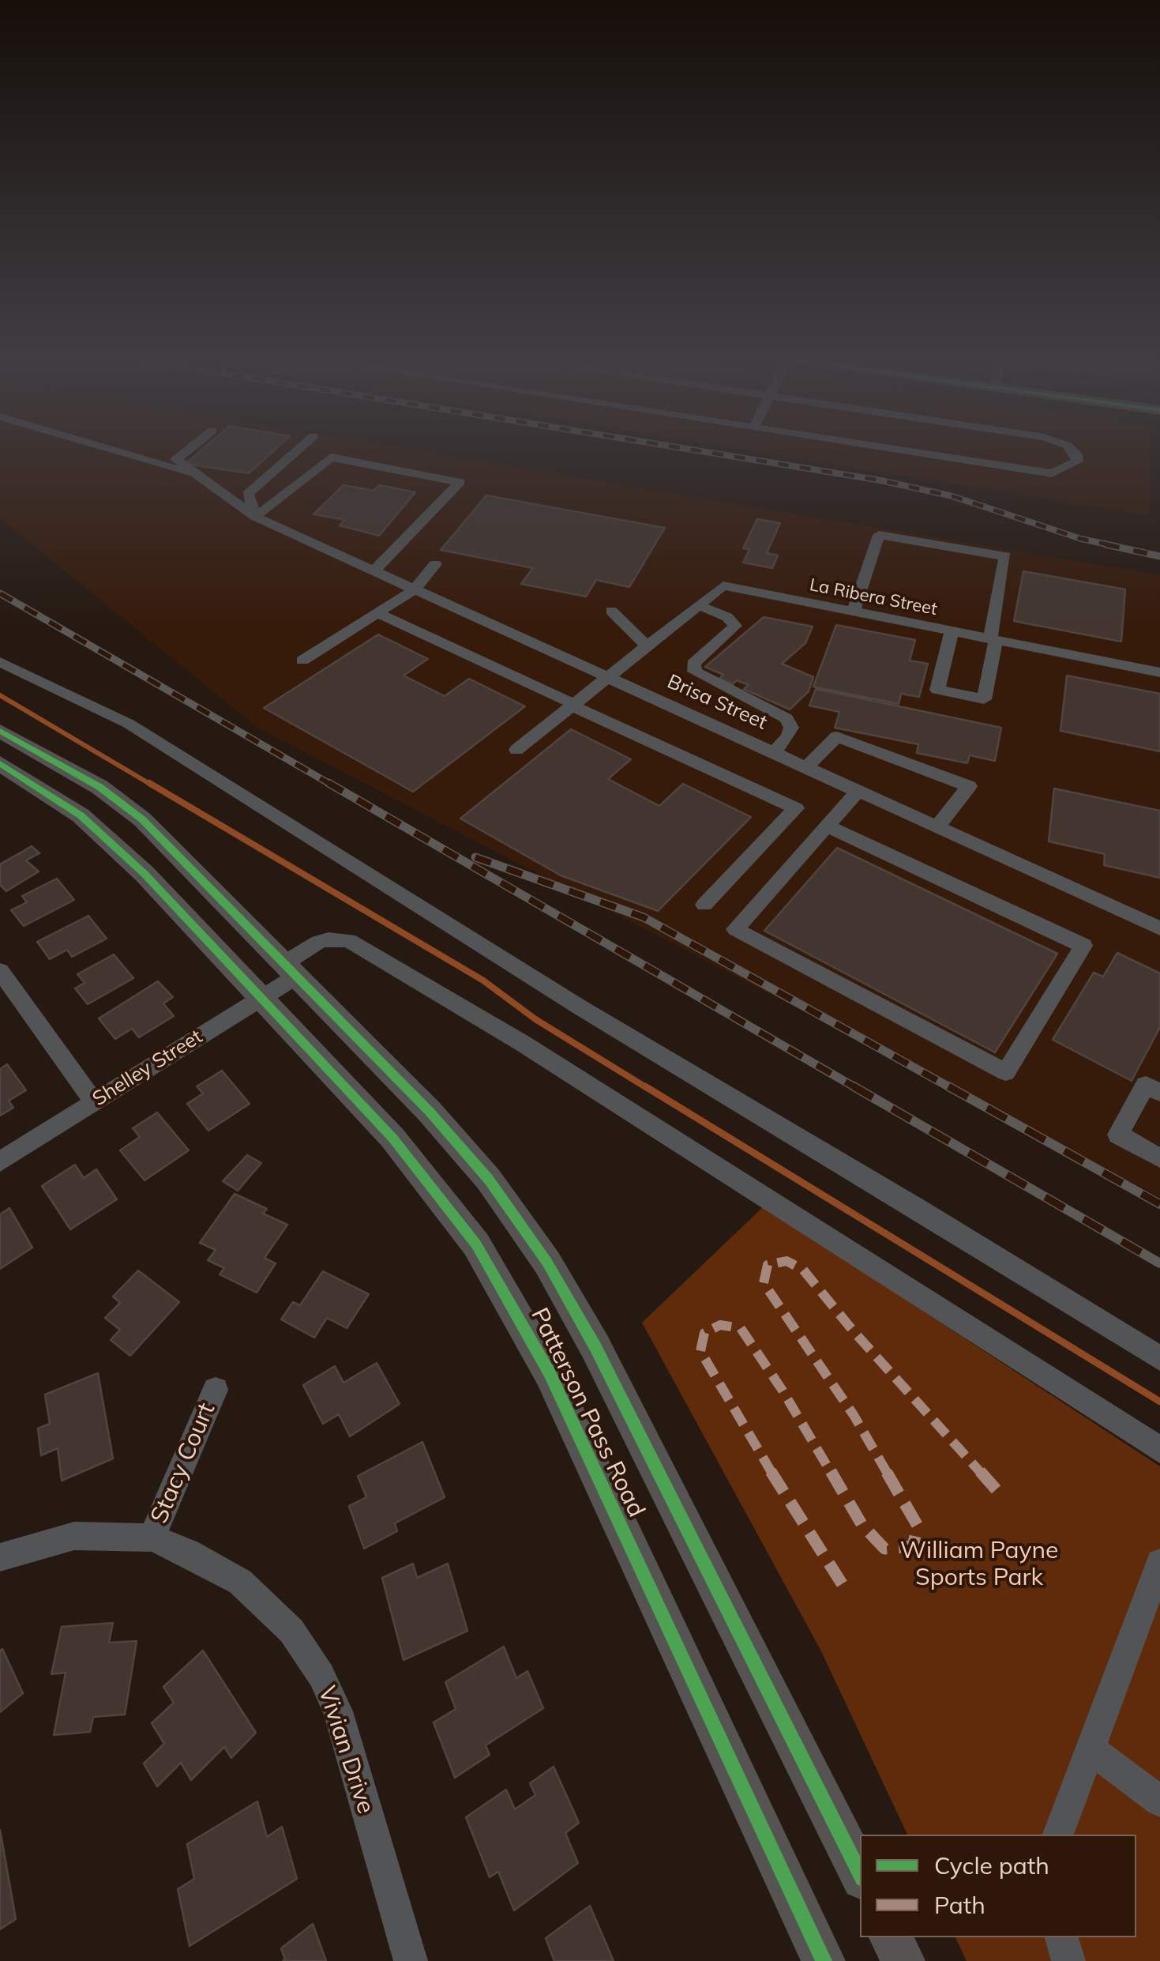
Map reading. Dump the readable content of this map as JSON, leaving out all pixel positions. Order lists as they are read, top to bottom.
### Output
{
  "streets": {
    "main road": ["Patterson Pass Road"],
    "street": [
      "La Ribera Street",
      "Brisa Street",
      "Shelley Street",
      "Stacy Court",
      "Vivian Drive"
    ]
  },
  "crossings": [
    ["La Ribera Street", "Brisa Street"],
    ["Shelley Street", "Patterson Pass Road"],
    ["Stacy Court", "Vivian Drive"]
  ],
  "parks": ["William Payne Sports Park"],
  "legend": ["Cycle path", "Path"]
}
